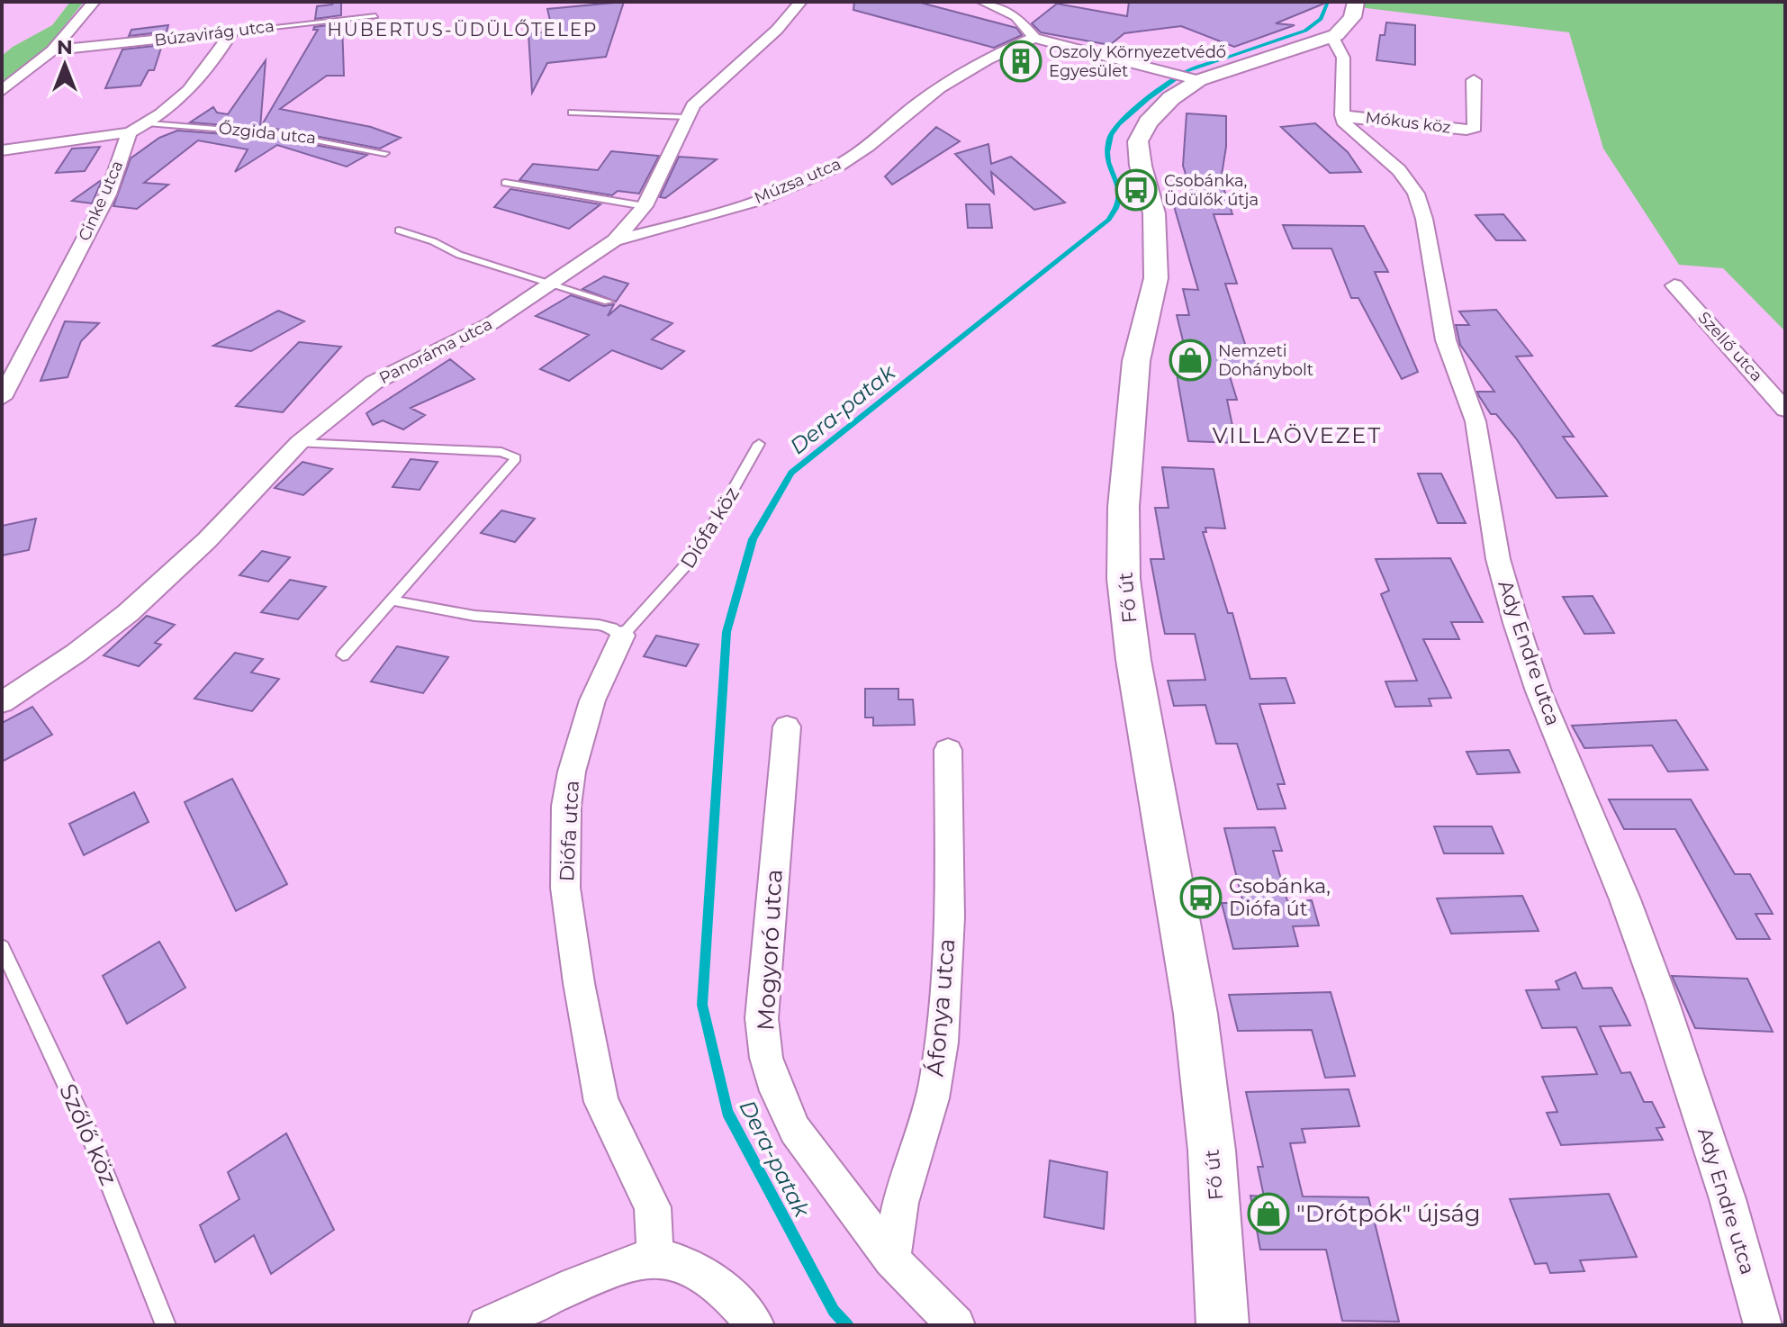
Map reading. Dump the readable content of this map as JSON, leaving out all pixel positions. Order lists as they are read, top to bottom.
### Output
{
  "streets": {
    "main road": ["Fő út"],
    "street": [
      "Búzavirág utca",
      "Mókus köz",
      "Múzsa utca",
      "Cinke utca",
      "Szellő utca",
      "Panoráma utca",
      "Ady Endre utca",
      "Diófa utca",
      "Mogyoró utca",
      "Áfonya utca"
    ],
    "lane": ["Őzgida utca", "Diófa köz", "Szőlő köz"]
  },
  "crossings": [
    ["Mókus köz", "Ady Endre utca"],
    ["Múzsa utca", "Panoráma utca"],
    ["Diófa köz", "Diófa utca"],
    ["Mogyoró utca", "Áfonya utca"]
  ],
  "districts": ["HUBERTUS-ÜDÜLŐTELEP", "VILLAÖVEZET"],
  "water": ["Dera-patak"],
  "places": {
    "building": ["Oszoly Környezetvédő Egyesület"],
    "bus stop": ["Csobánka, Üdülők útja", "Csobánka, Diófa út"],
    "shop": ["Nemzeti Dohánybolt", "\"Drótpók\" újság"]
  },
  "north": "top"
}
